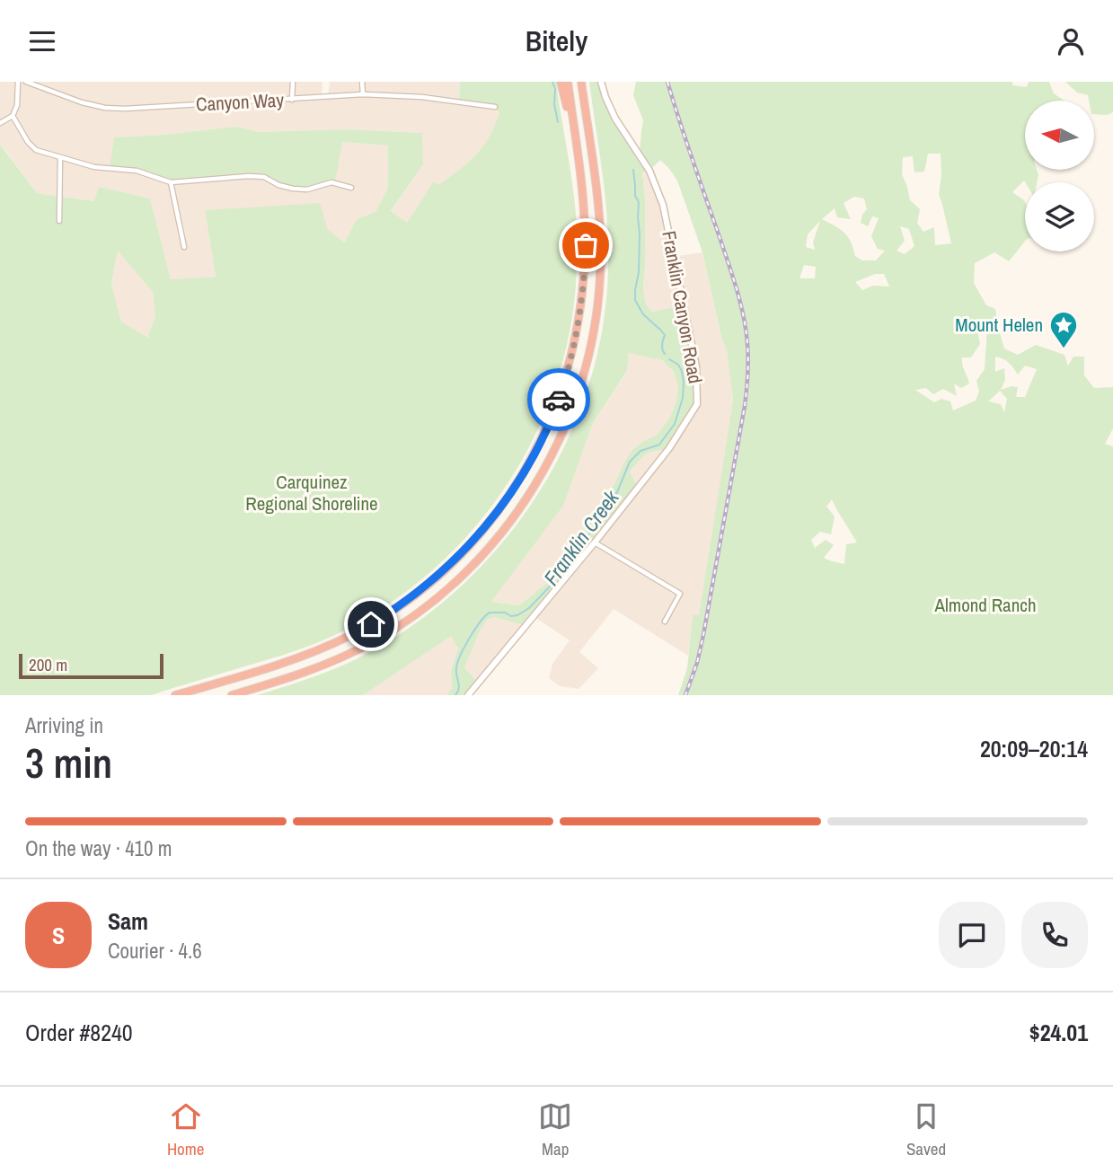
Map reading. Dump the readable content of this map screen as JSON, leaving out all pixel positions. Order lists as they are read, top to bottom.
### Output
{
  "streets": {
    "street": ["Canyon Way", "Franklin Canyon Road"]
  },
  "water": ["Franklin Creek"],
  "parks": ["Carquinez Regional Shoreline", "Almond Ranch"],
  "places": {
    "place": ["Mount Helen"]
  },
  "scale_bar": "200 m",
  "north": "left",
  "page": {
    "header": "Bitely",
    "scale": "200 m",
    "heading": ["3 min", "Arriving in", "20:09–20:14"],
    "panel": [
      "Sam",
      "Courier · 4.6",
      "Order #8240",
      "$24.01"
    ],
    "bar": "On the way · 410 m",
    "round": "S",
    "tabs": ["Home", "Map", "Saved"]
  }
}
